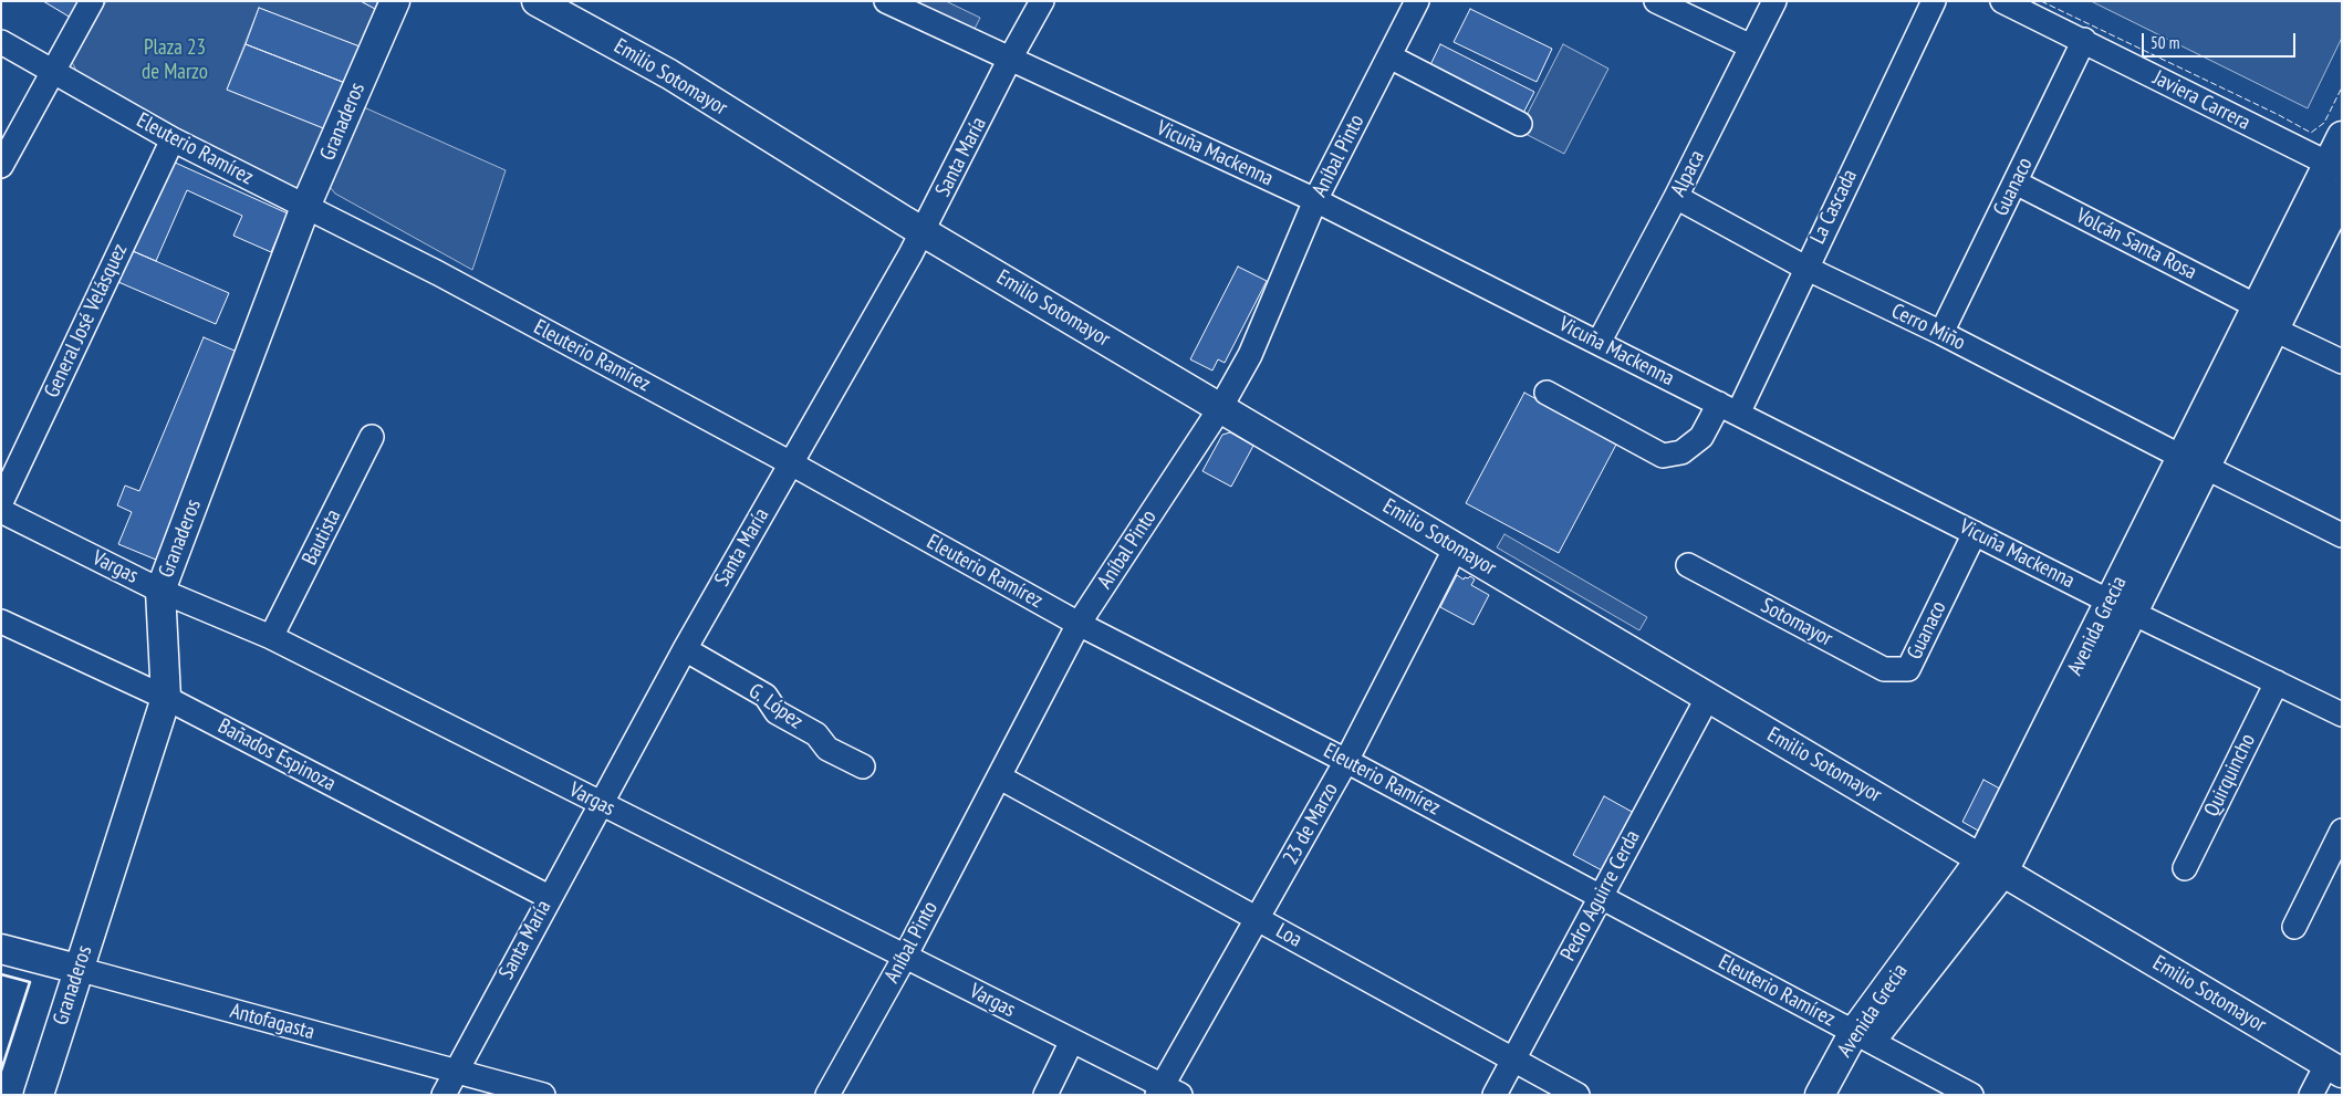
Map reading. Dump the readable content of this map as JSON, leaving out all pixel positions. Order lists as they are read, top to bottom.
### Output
{
  "streets": {
    "main road": [
      "Emilio Sotomayor",
      "Granaderos",
      "Avenida Grecia",
      "Antofagasta"
    ],
    "street": [
      "Javiera Carrera",
      "Eleuterio Ramírez",
      "Vicuña Mackenna",
      "Aníbal Pinto",
      "Santa María",
      "Alpaca",
      "Guanaco",
      "La Cascada",
      "Volcán Santa Rosa",
      "General José Velásquez",
      "Cerro Miño",
      "Bautista",
      "Vargas",
      "Sotomayor",
      "G. López",
      "Bañados Espinoza",
      "Quirquincho",
      "23 de Marzo",
      "Pedro Aguirre Cerda",
      "Loa"
    ]
  },
  "crossings": [
    ["Emilio Sotomayor", "Aníbal Pinto"],
    ["Emilio Sotomayor", "Santa María"],
    ["Emilio Sotomayor", "Avenida Grecia"],
    ["Emilio Sotomayor", "23 de Marzo"],
    ["Emilio Sotomayor", "Pedro Aguirre Cerda"],
    ["Javiera Carrera", "Guanaco"],
    ["Javiera Carrera", "Avenida Grecia"],
    ["Granaderos", "Eleuterio Ramírez"],
    ["Granaderos", "Vargas"],
    ["Granaderos", "Bañados Espinoza"],
    ["Granaderos", "Antofagasta"],
    ["Eleuterio Ramírez", "Aníbal Pinto"],
    ["Eleuterio Ramírez", "Santa María"],
    ["Eleuterio Ramírez", "General José Velásquez"],
    ["Eleuterio Ramírez", "Avenida Grecia"],
    ["Eleuterio Ramírez", "23 de Marzo"],
    ["Eleuterio Ramírez", "Pedro Aguirre Cerda"],
    ["Vicuña Mackenna", "Aníbal Pinto"],
    ["Vicuña Mackenna", "Santa María"],
    ["Vicuña Mackenna", "Alpaca"],
    ["Vicuña Mackenna", "Guanaco"],
    ["Vicuña Mackenna", "La Cascada"],
    ["Vicuña Mackenna", "Avenida Grecia"],
    ["Vicuña Mackenna", "Quirquincho"],
    ["Aníbal Pinto", "Vargas"],
    ["Aníbal Pinto", "Loa"],
    ["Santa María", "Vargas"],
    ["Santa María", "G. López"],
    ["Santa María", "Bañados Espinoza"],
    ["Santa María", "Antofagasta"],
    ["Alpaca", "Cerro Miño"],
    ["Guanaco", "Volcán Santa Rosa"],
    ["Guanaco", "Cerro Miño"],
    ["Guanaco", "Sotomayor"],
    ["La Cascada", "Cerro Miño"],
    ["Volcán Santa Rosa", "Avenida Grecia"],
    ["Cerro Miño", "Avenida Grecia"],
    ["Bautista", "Vargas"],
    ["Vargas", "23 de Marzo"],
    ["23 de Marzo", "Loa"],
    ["Pedro Aguirre Cerda", "Loa"]
  ],
  "parks": ["Plaza 23 de Marzo"],
  "scale_bar": "50 m"
}
